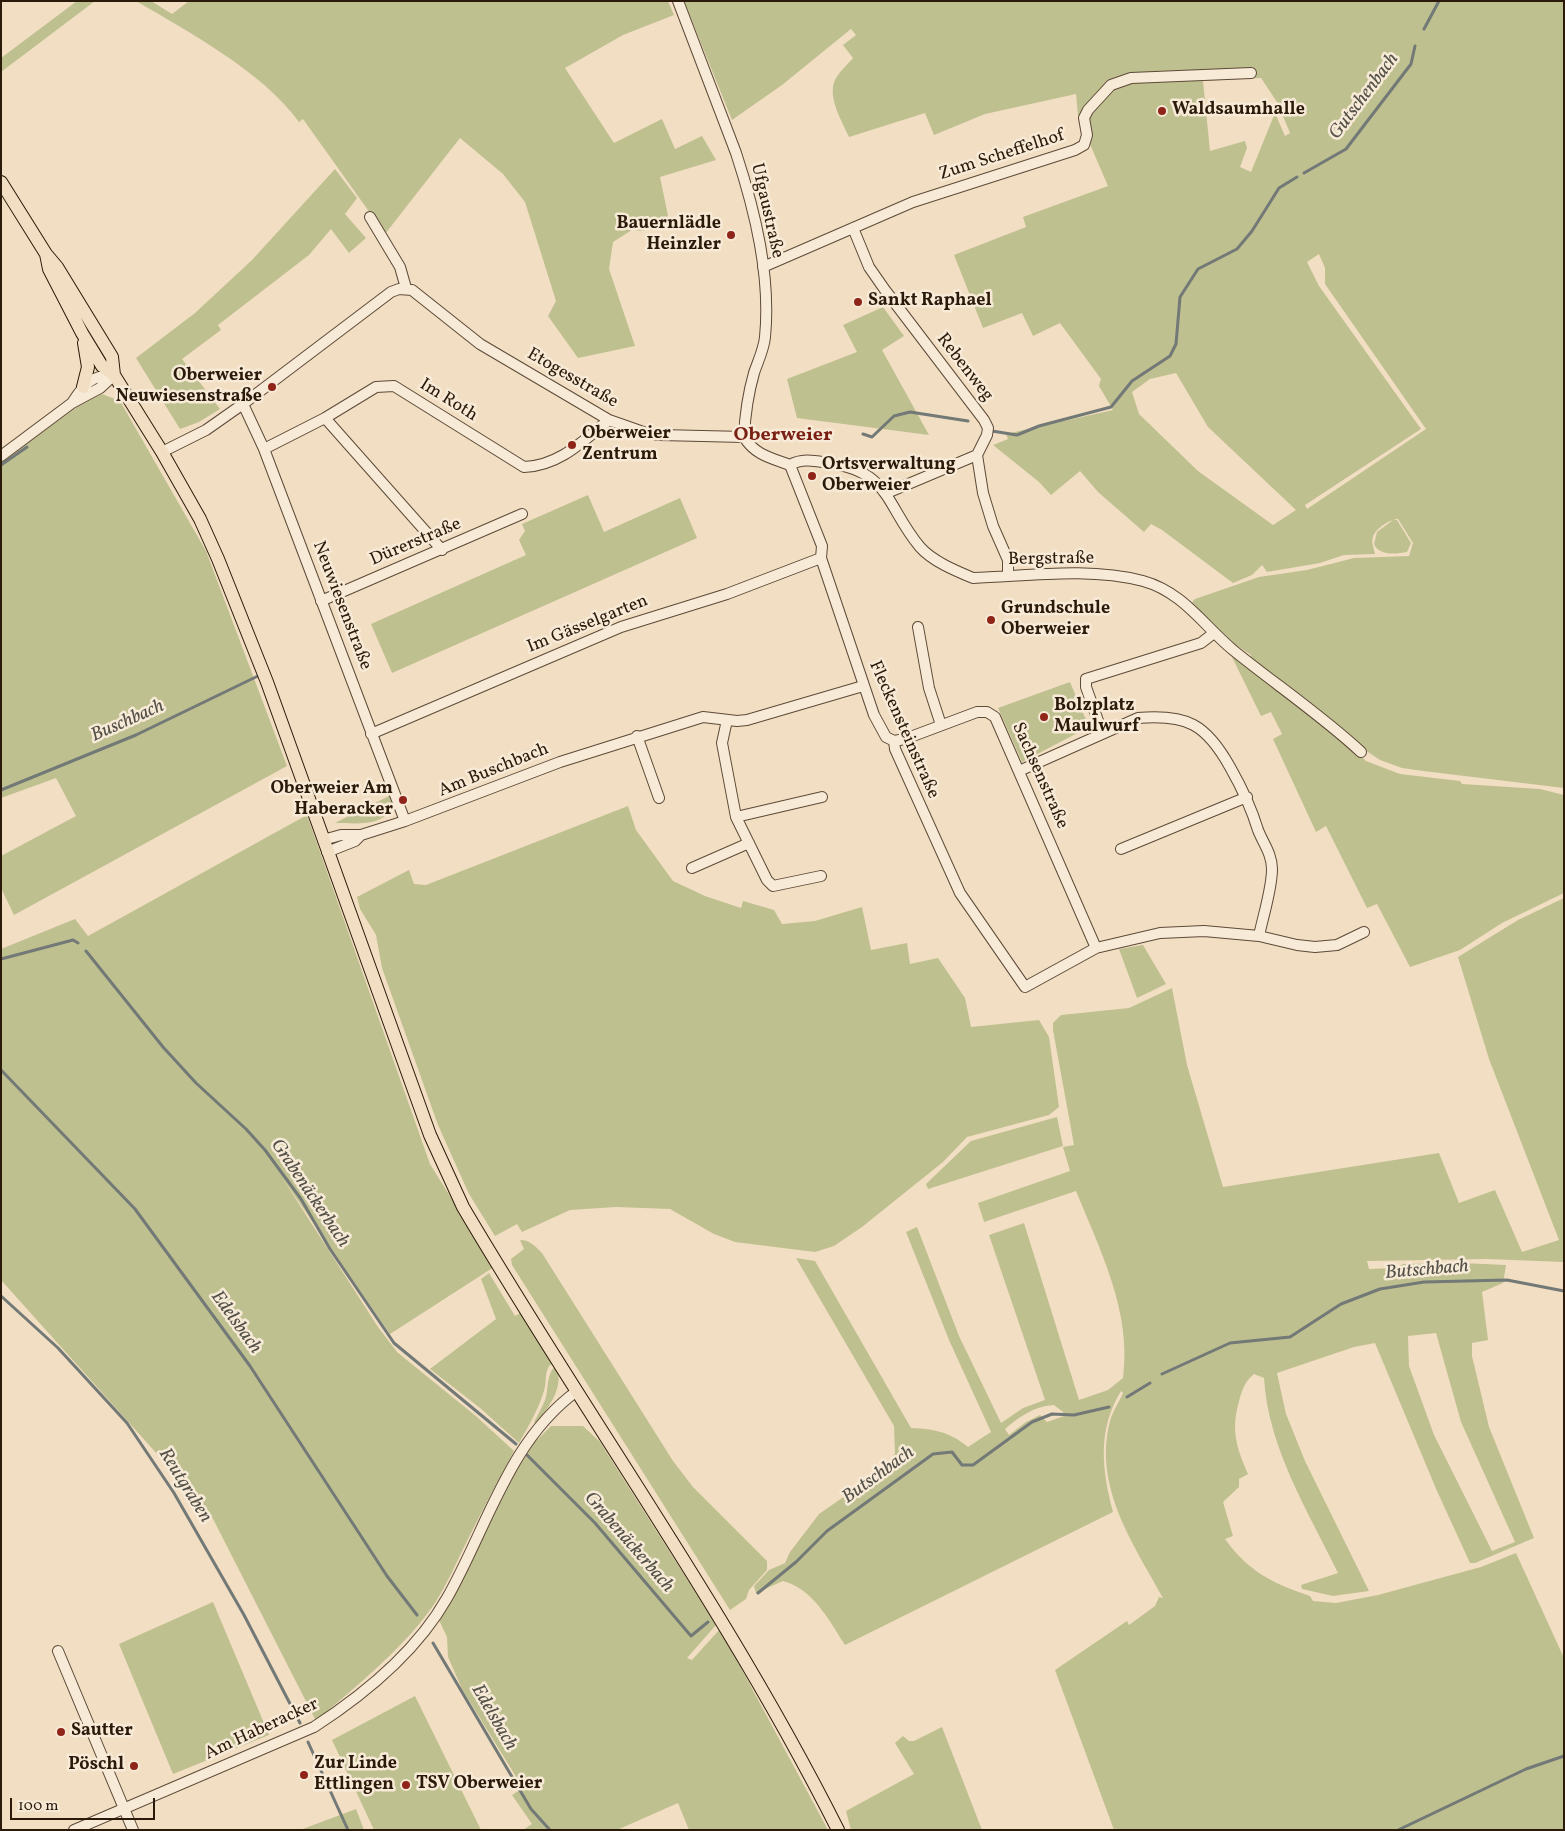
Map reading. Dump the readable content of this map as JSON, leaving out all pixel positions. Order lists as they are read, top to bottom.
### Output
{
  "streets": {
    "street": [
      "Zum Scheffelhof",
      "Ufgaustraße",
      "Rebenweg",
      "Etogesstraße",
      "Im Roth",
      "Dürerstraße",
      "Bergstraße",
      "Neuwiesenstraße",
      "Im Gässelgarten",
      "Fleckensteinstraße",
      "Am Buschbach",
      "Sachsenstraße",
      "Am Haberacker"
    ]
  },
  "crossings": [
    ["Zum Scheffelhof", "Ufgaustraße"],
    ["Zum Scheffelhof", "Rebenweg"],
    ["Ufgaustraße", "Etogesstraße"],
    ["Etogesstraße", "Im Roth"],
    ["Im Roth", "Neuwiesenstraße"],
    ["Dürerstraße", "Neuwiesenstraße"],
    ["Bergstraße", "Fleckensteinstraße"],
    ["Neuwiesenstraße", "Im Gässelgarten"],
    ["Neuwiesenstraße", "Am Buschbach"],
    ["Im Gässelgarten", "Fleckensteinstraße"],
    ["Fleckensteinstraße", "Am Buschbach"],
    ["Fleckensteinstraße", "Sachsenstraße"]
  ],
  "districts": ["Oberweier"],
  "water": [
    "Gutschenbach",
    "Buschbach",
    "Grabenäckerbach",
    "Butschbach",
    "Edelsbach",
    "Reutgraben"
  ],
  "places": [
    "Waldsaumhalle",
    "Bauernlädle Heinzler",
    "Sankt Raphael",
    "Oberweier Neuwiesenstraße",
    "Oberweier Zentrum",
    "Ortsverwaltung Oberweier",
    "Grundschule Oberweier",
    "Bolzplatz Maulwurf",
    "Oberweier Am Haberacker",
    "Sautter",
    "Pöschl",
    "Zur Linde Ettlingen",
    "TSV Oberweier"
  ],
  "scale_bar": "100 m"
}
